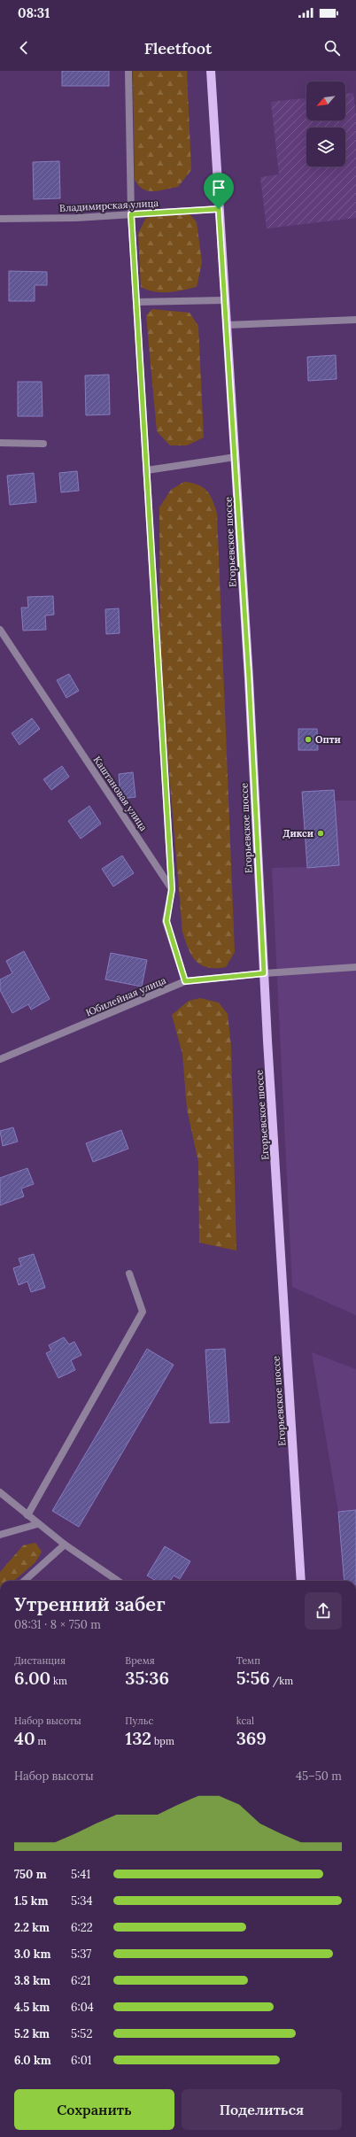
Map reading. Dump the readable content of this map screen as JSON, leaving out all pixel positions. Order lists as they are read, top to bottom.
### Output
{
  "streets": {
    "main road": ["Егорьевское шоссе"],
    "street": ["Владимирская улица", "Каштановая улица", "Юбилейная улица"]
  },
  "crossings": [
    ["Владимирская улица", "Егорьевское шоссе"],
    ["Егорьевское шоссе", "Юбилейная улица"]
  ],
  "places": ["Опти", "Дикси"],
  "north": "bottom left",
  "page": {
    "status": "08:31",
    "header": "Fleetfoot",
    "heading": ["Утренний забег", "08:31 · 8 × 750 m"],
    "stats": [
      ["Дистанция", "6.00 km"],
      ["Время", "35:36"],
      ["Темп", "5:56 /km"],
      ["Набор высоты", "40 m"],
      ["Пульс", "132 bpm"],
      ["kcal", "369"]
    ],
    "chart": ["Набор высоты", "45–50 m"],
    "list": [
      {
        "name": "750 m",
        "note": "5:41"
      },
      {
        "name": "1.5 km",
        "note": "5:34"
      },
      {
        "name": "2.2 km",
        "note": "6:22"
      },
      {
        "name": "3.0 km",
        "note": "5:37"
      },
      {
        "name": "3.8 km",
        "note": "6:21"
      },
      {
        "name": "4.5 km",
        "note": "6:04"
      },
      {
        "name": "5.2 km",
        "note": "5:52"
      },
      {
        "name": "6.0 km",
        "note": "6:01"
      }
    ],
    "buttons": ["Сохранить", "Поделиться"]
  }
}
